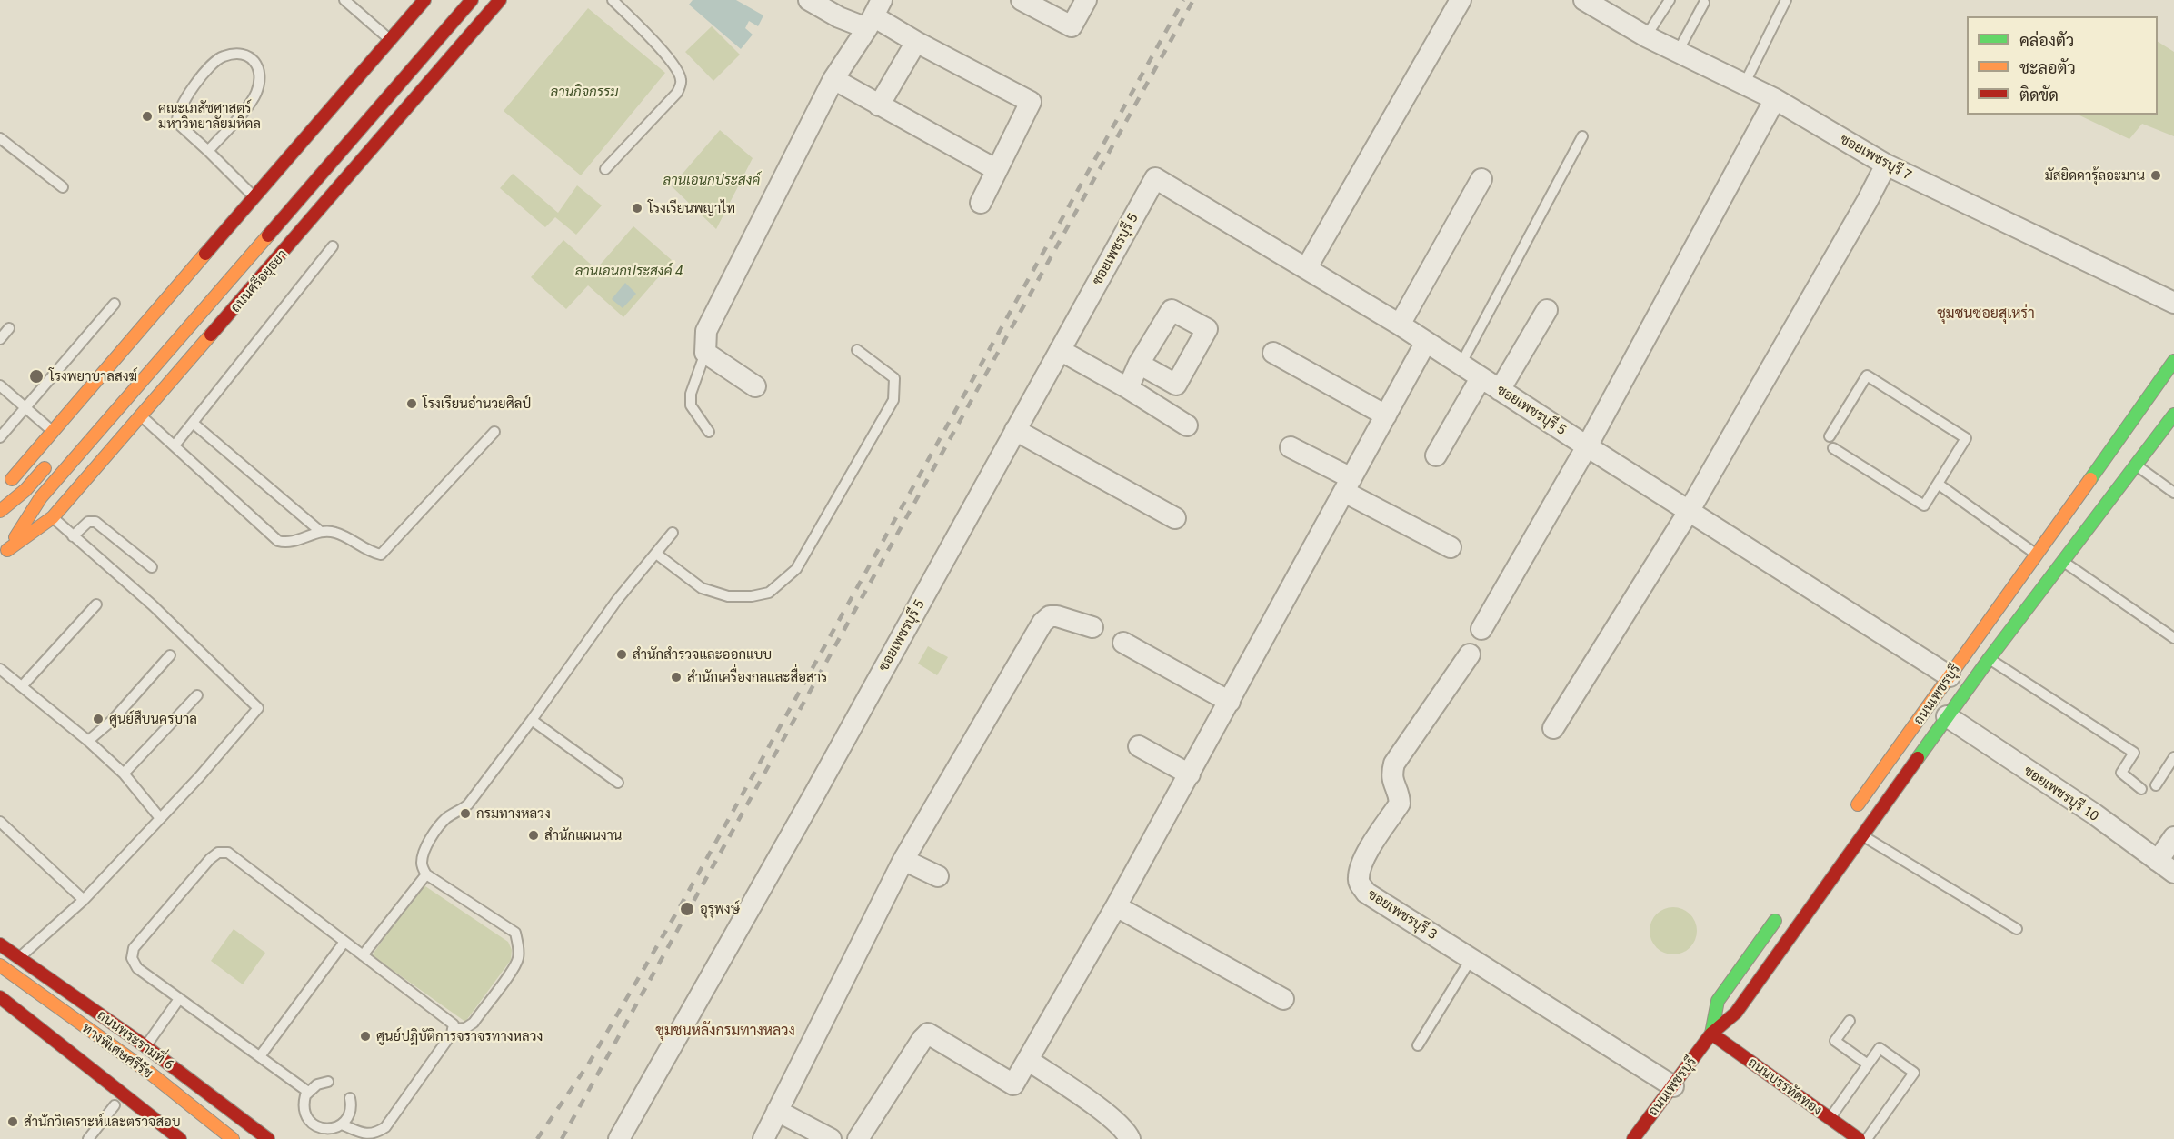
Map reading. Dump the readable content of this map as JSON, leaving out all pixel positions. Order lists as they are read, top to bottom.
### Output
{
  "streets": {
    "main road": [
      "ถนนศรีอยุธยา",
      "ถนนเพชรบุรี",
      "ถนนพระรามที่ 6",
      "ทางพิเศษศรีรัช",
      "ถนนบรรทัดทอง"
    ],
    "street": [
      "ซอยเพชรบุรี 7",
      "ซอยเพชรบุรี 5",
      "ซอยเพชรบุรี 10",
      "ซอยเพชรบุรี 3"
    ]
  },
  "crossings": [
    ["ซอยเพชรบุรี 5", "ถนนเพชรบุรี"],
    ["ถนนเพชรบุรี", "ซอยเพชรบุรี 10"],
    ["ถนนเพชรบุรี", "ซอยเพชรบุรี 3"],
    ["ถนนเพชรบุรี", "ถนนบรรทัดทอง"]
  ],
  "districts": ["ชุมชนซอยสุเหร่า", "ชุมชนหลังกรมทางหลวง"],
  "parks": ["ลานกิจกรรม", "ลานเอนกประสงค์", "ลานเอนกประสงค์ 4"],
  "places": [
    "คณะเภสัชศาสตร์ มหาวิทยาลัยมหิดล",
    "มัสยิดดารุ้ลอะมาน",
    "โรงเรียนพญาไท",
    "โรงพยาบาลสงฆ์",
    "โรงเรียนอำนวยศิลป์",
    "สำนักสำรวจและออกแบบ",
    "สำนักเครื่องกลและสื่อสาร",
    "ศูนย์สืบนครบาล",
    "กรมทางหลวง",
    "สำนักแผนงาน",
    "อุรุพงษ์",
    "ศูนย์ปฏิบัติการจราจรทางหลวง",
    "สำนักวิเคราะห์และตรวจสอบ"
  ],
  "legend": ["คล่องตัว", "ชะลอตัว", "ติดขัด"]
}
